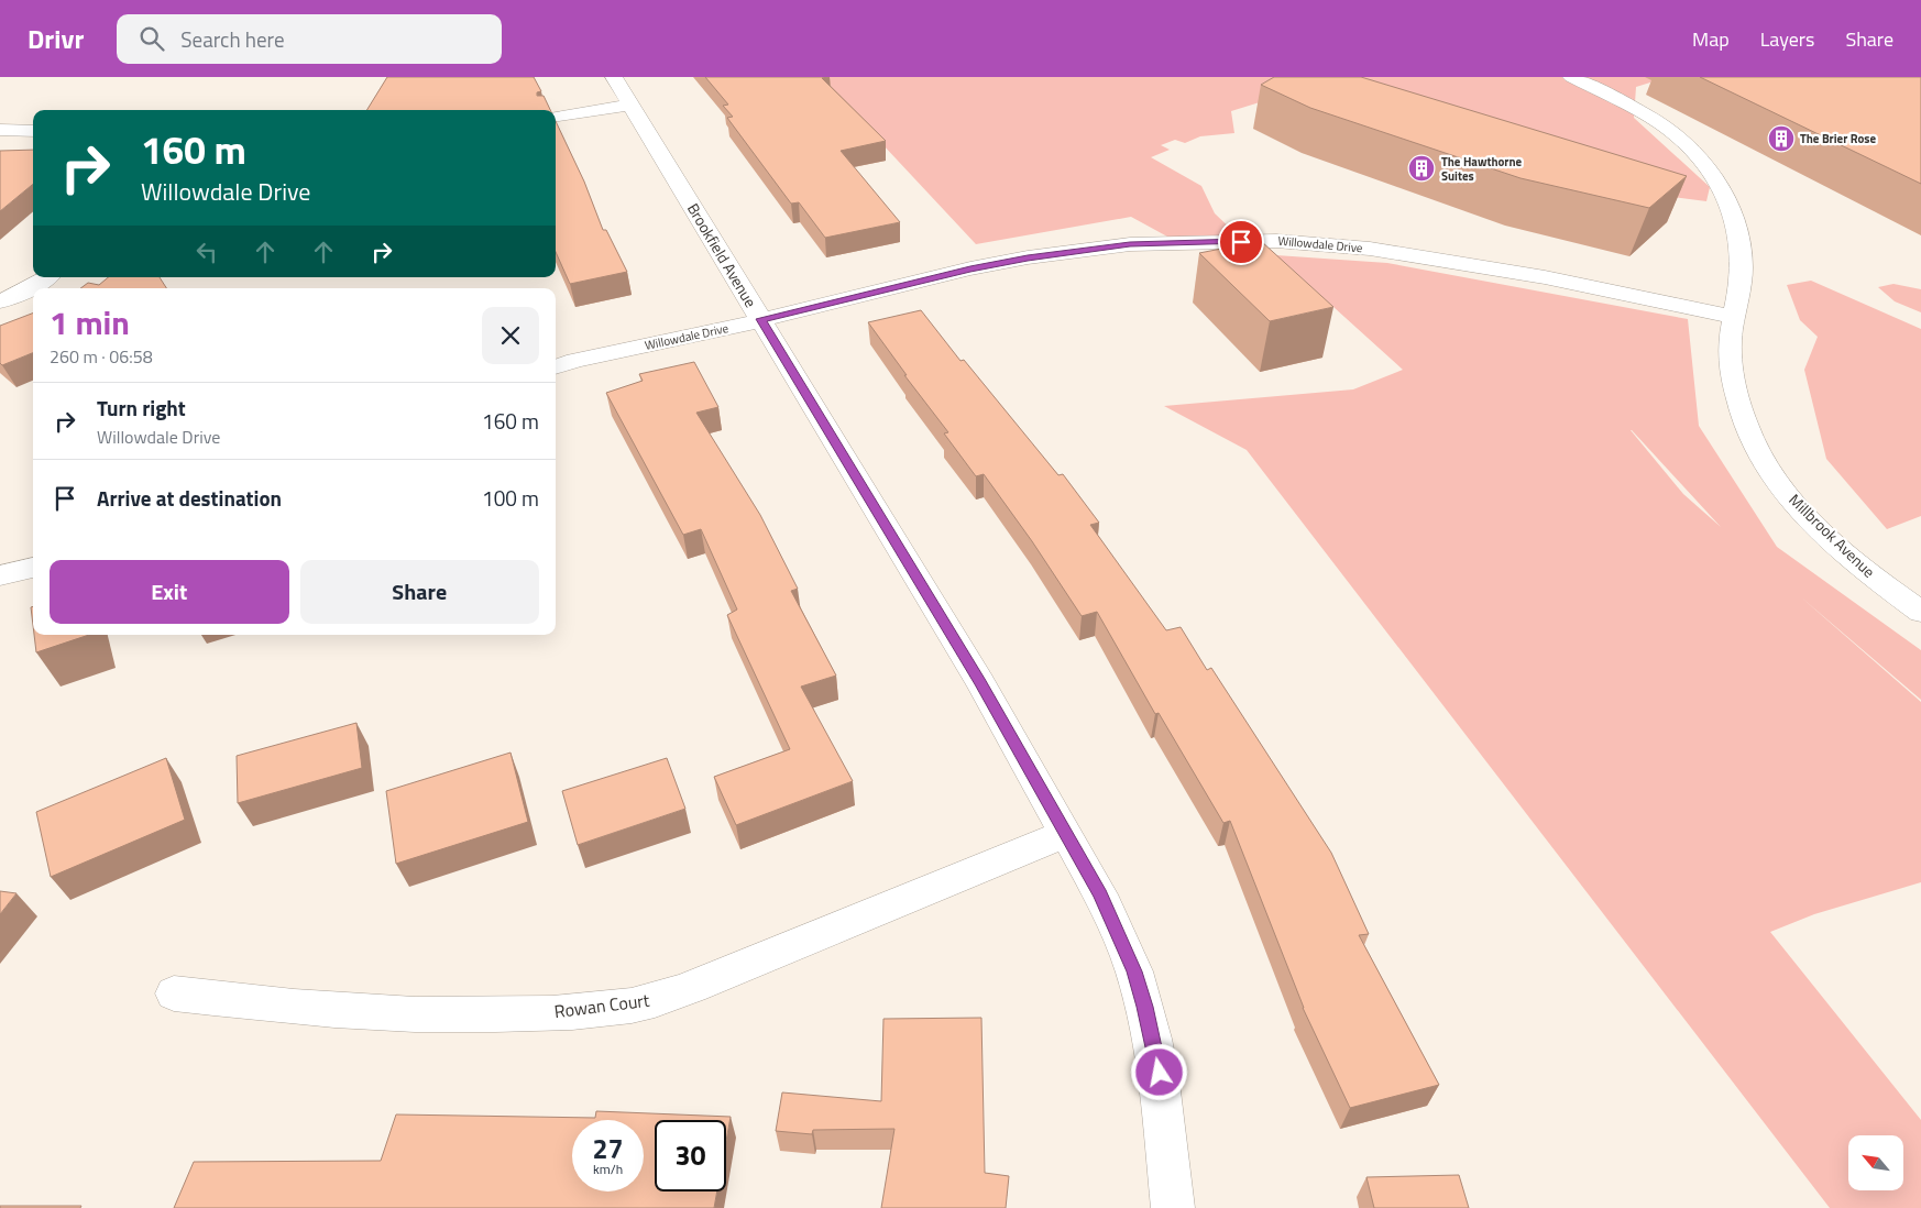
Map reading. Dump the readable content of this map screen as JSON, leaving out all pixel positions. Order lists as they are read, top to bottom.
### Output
{
  "streets": {
    "street": [
      "Willowdale Drive",
      "Brookfield Avenue",
      "Millbrook Avenue",
      "Rowan Court"
    ]
  },
  "crossings": [
    ["Willowdale Drive", "Brookfield Avenue"],
    ["Willowdale Drive", "Millbrook Avenue"],
    ["Brookfield Avenue", "Rowan Court"]
  ],
  "places": {
    "building": ["The Brier Rose", "The Hawthorne Suites"]
  },
  "north": "top left",
  "page": {
    "header": "Drivr",
    "search": "Search here",
    "nav": ["Map", "Layers", "Share"],
    "turn": ["160 m", "Willowdale Drive"],
    "heading": ["1 min", "260 m · 06:58"],
    "list": [
      {
        "name": "Turn right",
        "note": "Willowdale Drive",
        "value": "160 m"
      },
      {
        "name": "Arrive at destination",
        "value": "100 m"
      }
    ],
    "buttons": ["Exit", "Share"],
    "speed": "27 km/h",
    "limit": "30"
  }
}
